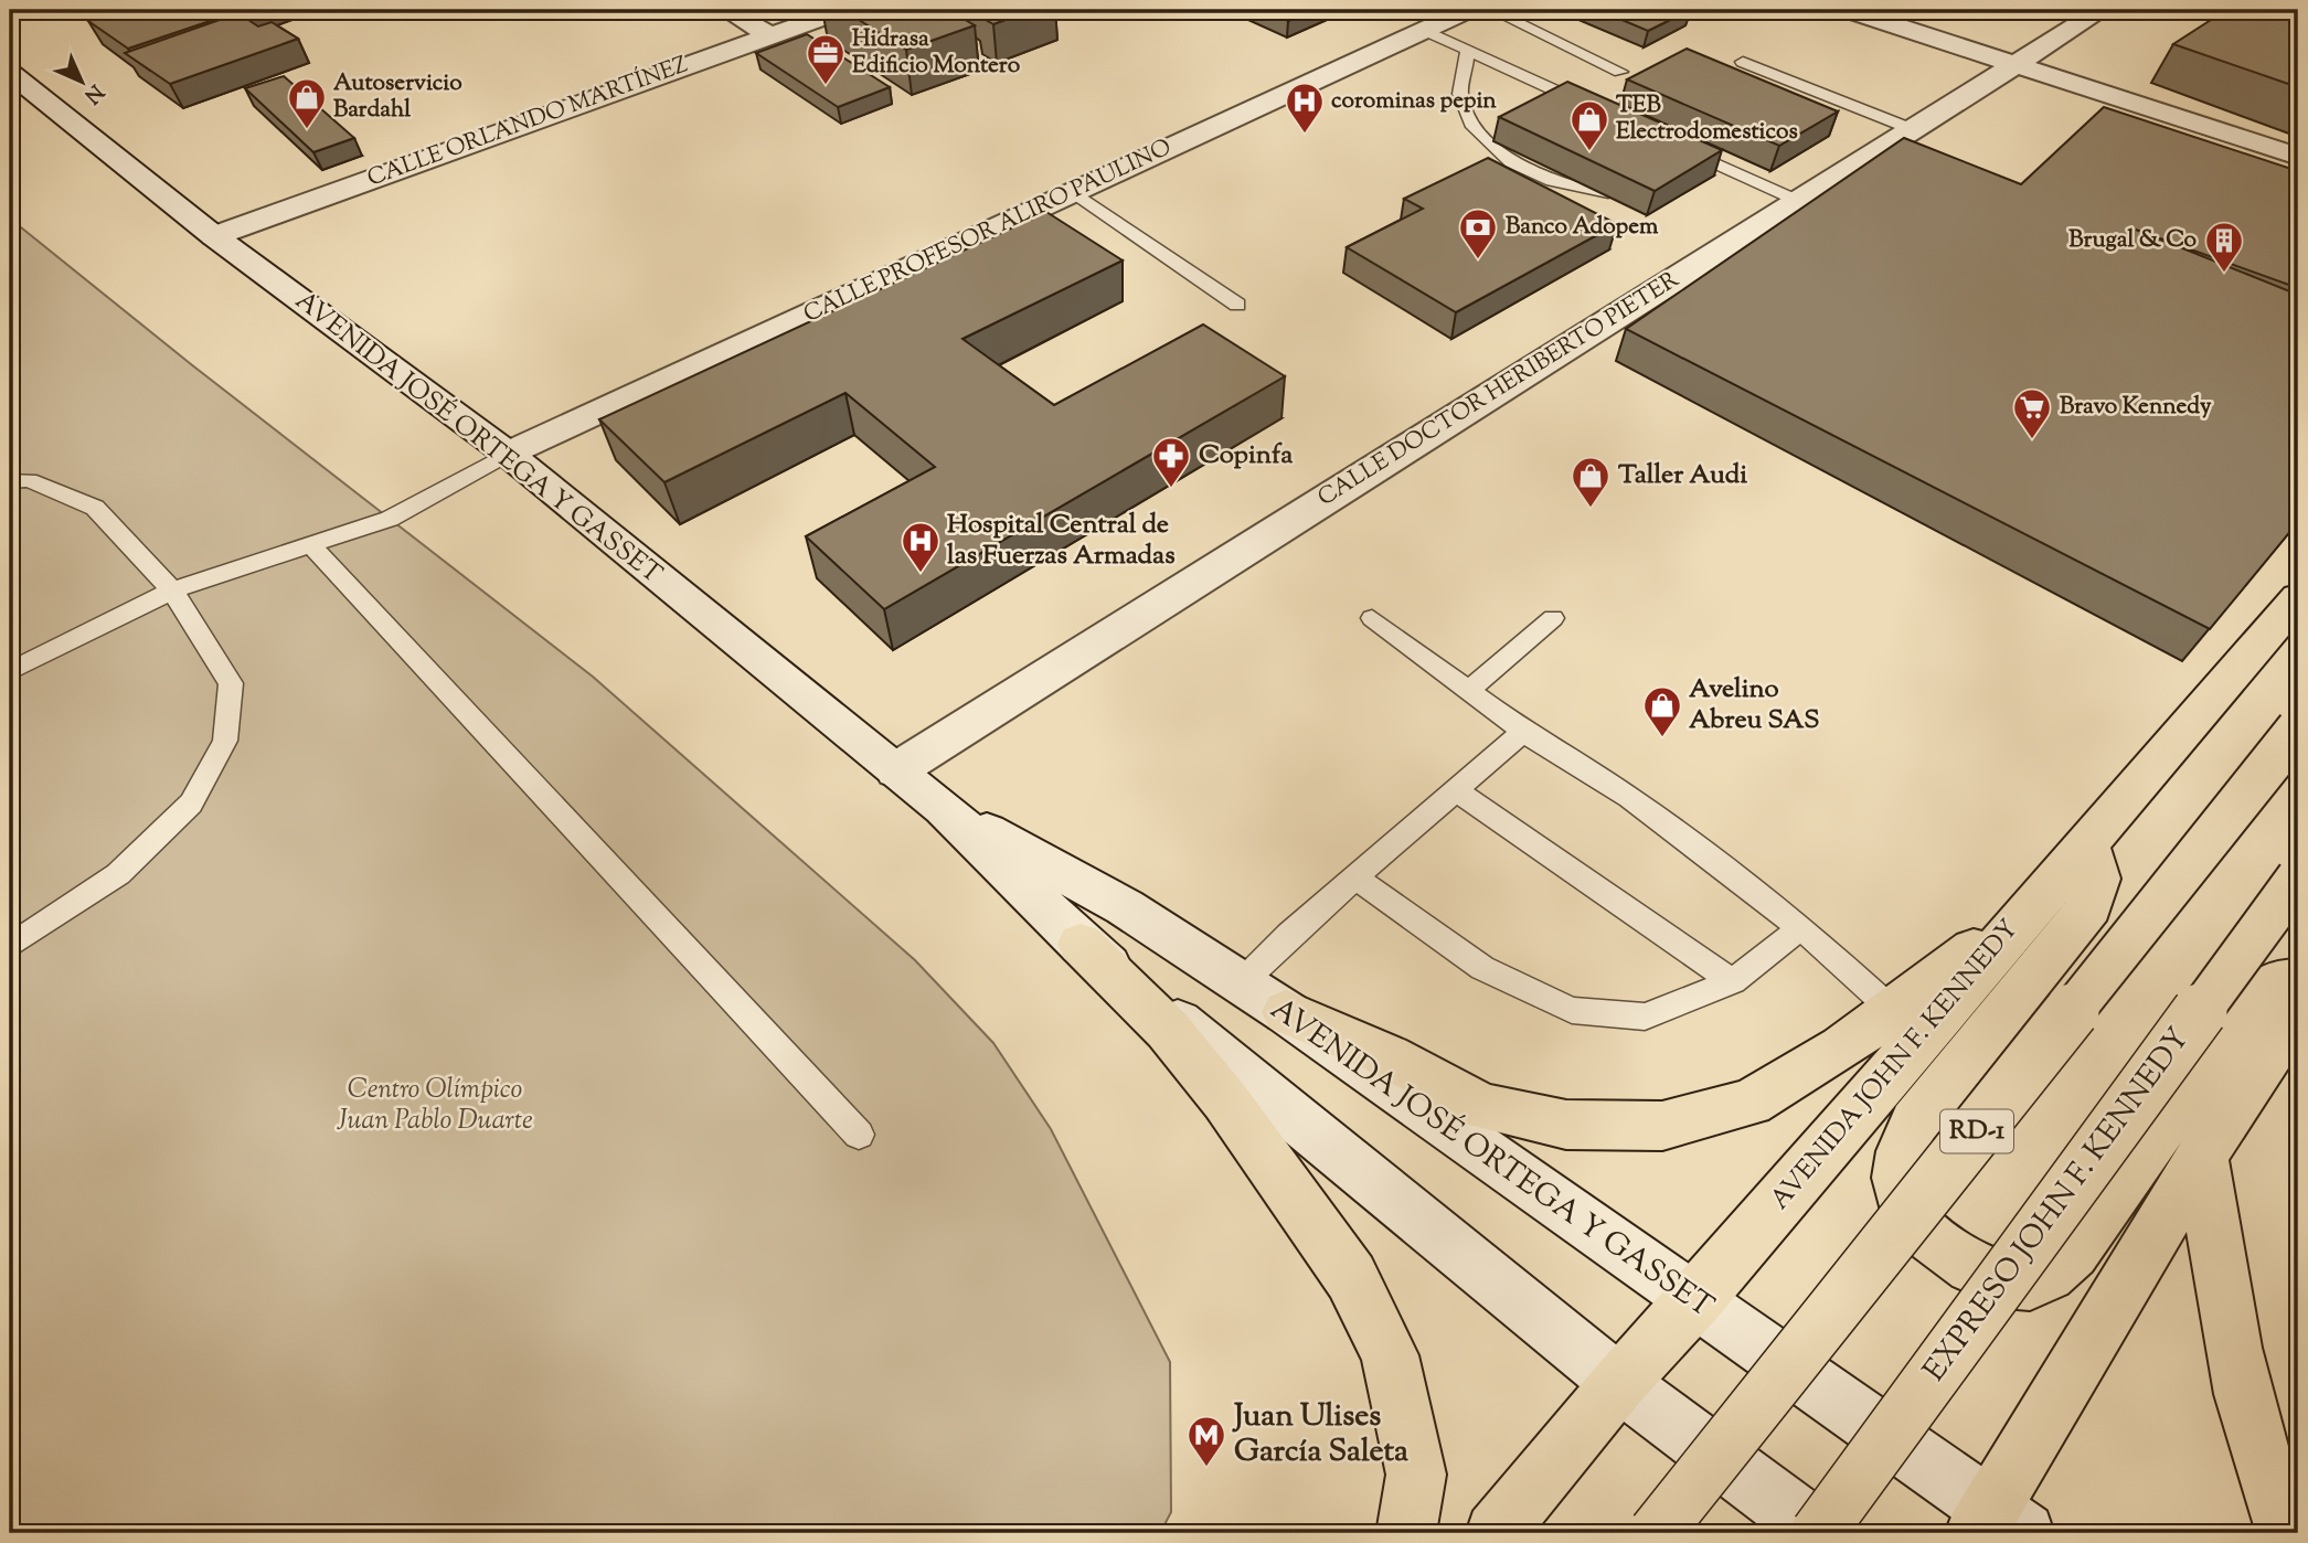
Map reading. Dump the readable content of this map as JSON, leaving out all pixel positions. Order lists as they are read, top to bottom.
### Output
{
  "streets": {
    "main road": ["AVENIDA JOHN F. KENNEDY", "RD-1", "EXPRESO JOHN F. KENNEDY"],
    "street": [
      "CALLE ORLANDO MARTÍNEZ",
      "CALLE PROFESOR ALIRO PAULINO",
      "CALLE DOCTOR HERIBERTO PIETER",
      "AVENIDA JOSÉ ORTEGA Y GASSET"
    ]
  },
  "crossings": [
    ["CALLE ORLANDO MARTÍNEZ", "AVENIDA JOSÉ ORTEGA Y GASSET"],
    ["CALLE PROFESOR ALIRO PAULINO", "AVENIDA JOSÉ ORTEGA Y GASSET"],
    ["CALLE DOCTOR HERIBERTO PIETER", "AVENIDA JOSÉ ORTEGA Y GASSET"],
    ["AVENIDA JOSÉ ORTEGA Y GASSET", "AVENIDA JOHN F. KENNEDY"],
    ["AVENIDA JOSÉ ORTEGA Y GASSET", "EXPRESO JOHN F. KENNEDY"]
  ],
  "parks": ["Centro Olímpico Juan Pablo Duarte"],
  "places": {
    "office": ["Hidrasa Edificio Montero"],
    "shop": [
      "Autoservicio Bardahl",
      "TEB Electrodomesticos",
      "Taller Audi",
      "Avelino Abreu SAS"
    ],
    "hospital": ["corominas pepin", "Hospital Central de las Fuerzas Armadas"],
    "bank": ["Banco Adopem"],
    "building": ["Brugal & Co"],
    "supermarket": ["Bravo Kennedy"],
    "pharmacy": ["Copinfa"],
    "metro station": ["Juan Ulises García Saleta"]
  },
  "north": "bottom right"
}
